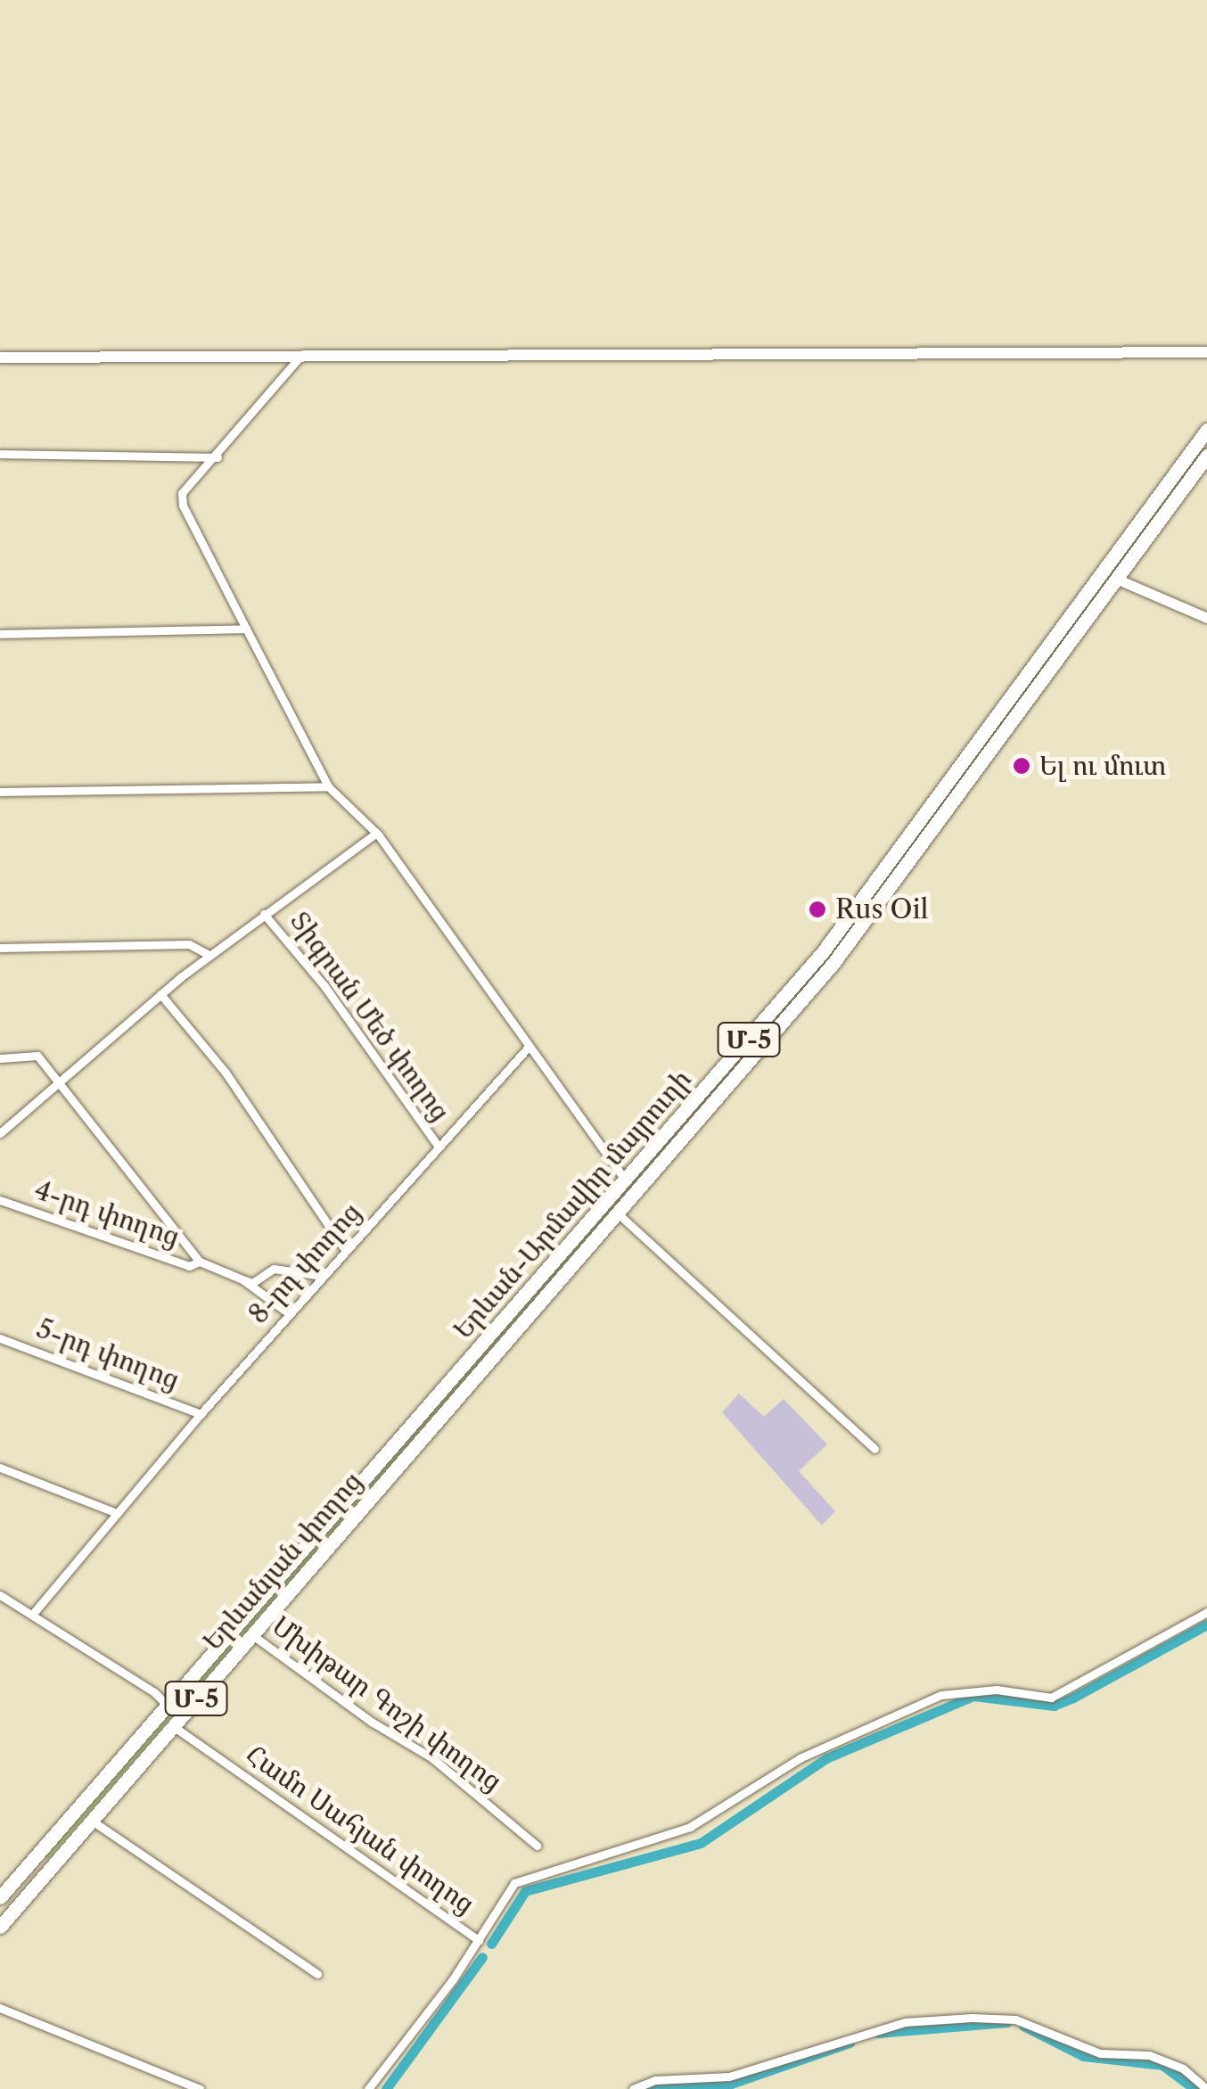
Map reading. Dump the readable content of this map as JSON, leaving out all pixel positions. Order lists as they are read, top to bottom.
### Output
{
  "streets": {
    "highway": ["Մ-5", "Երևան-Արմավիր մայրուղի", "Երևանյան փողոց"],
    "street": [
      "Տիգրան Մեծ փողոց",
      "4-րդ փողոց",
      "8-րդ փողոց",
      "5-րդ փողոց",
      "Մխիթար Գոշի փողոց",
      "Համո Սահյան փողոց"
    ]
  },
  "crossings": [
    ["Տիգրան Մեծ փողոց", "8-րդ փողոց"],
    ["Մ-5", "Երևան-Արմավիր մայրուղի"],
    ["Երևան-Արմավիր մայրուղի", "Երևանյան փողոց"],
    ["8-րդ փողոց", "5-րդ փողոց"],
    ["Երևանյան փողոց", "Մխիթար Գոշի փողոց"],
    ["Երևանյան փողոց", "Համո Սահյան փողոց"]
  ],
  "places": ["Ել ու մուտ", "Rus Oil"]
}
